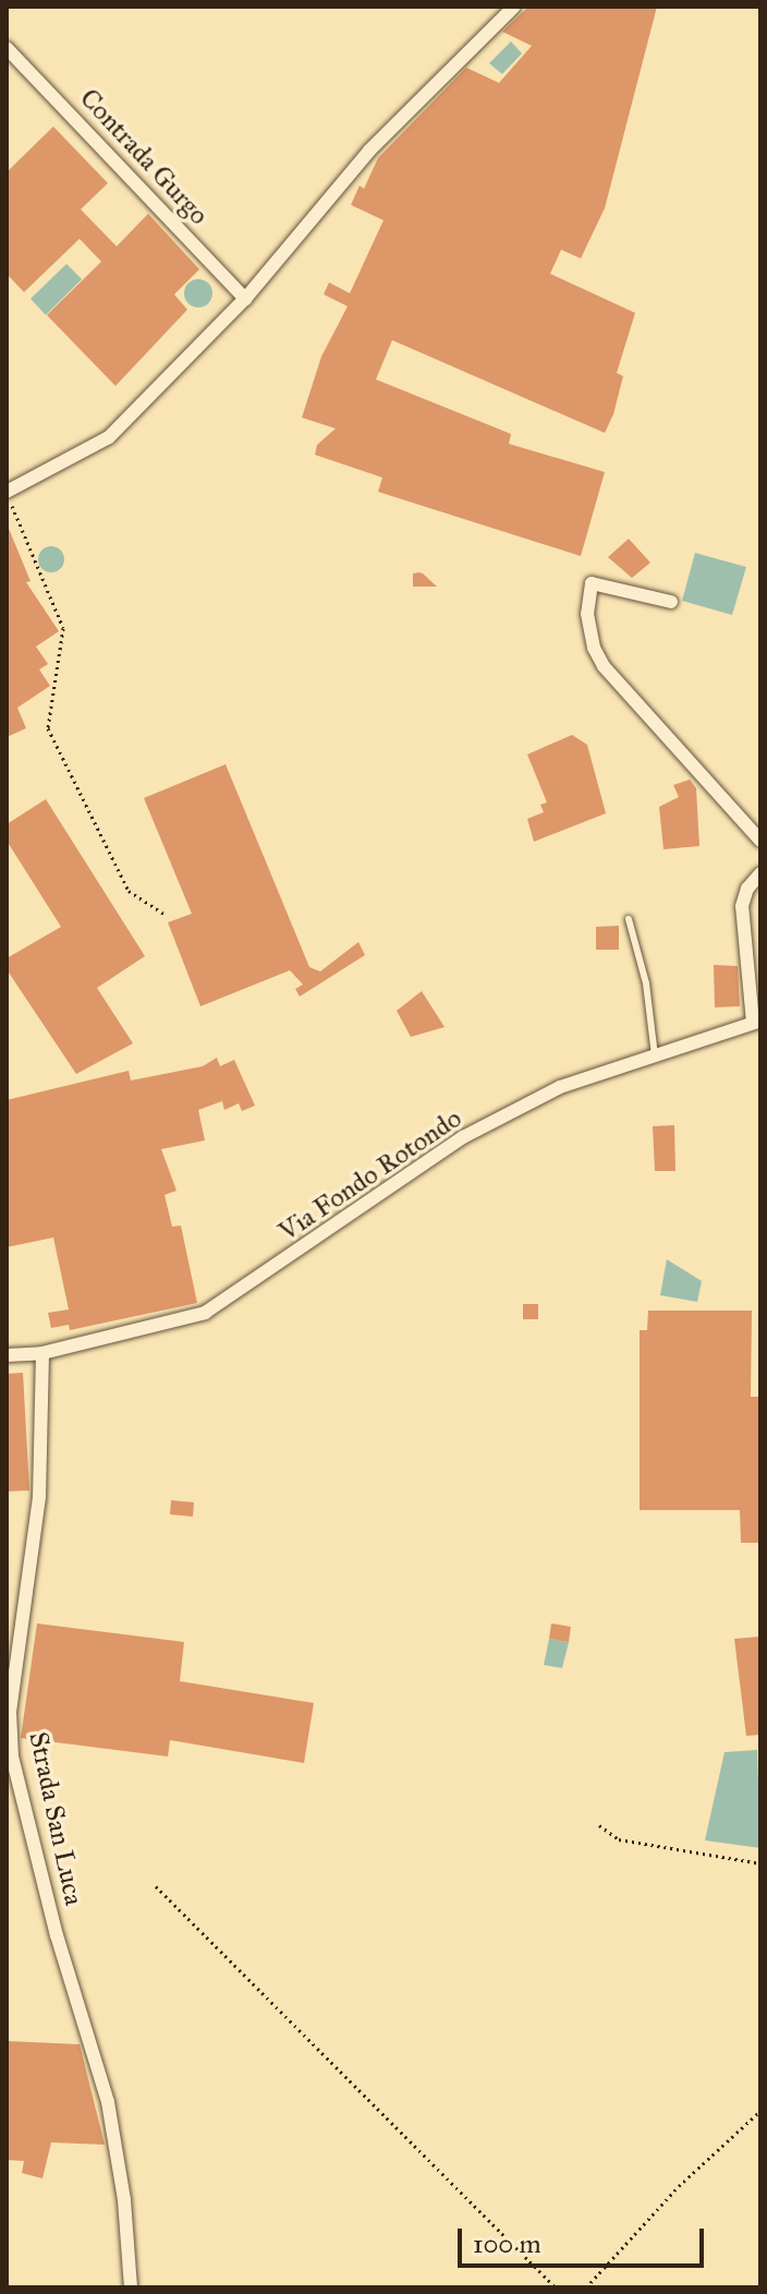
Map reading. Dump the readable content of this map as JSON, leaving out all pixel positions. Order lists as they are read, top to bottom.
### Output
{
  "streets": {
    "street": ["Contrada Gurgo", "Via Fondo Rotondo", "Strada San Luca"]
  },
  "crossings": [
    ["Via Fondo Rotondo", "Strada San Luca"]
  ],
  "scale_bar": "100 m"
}
